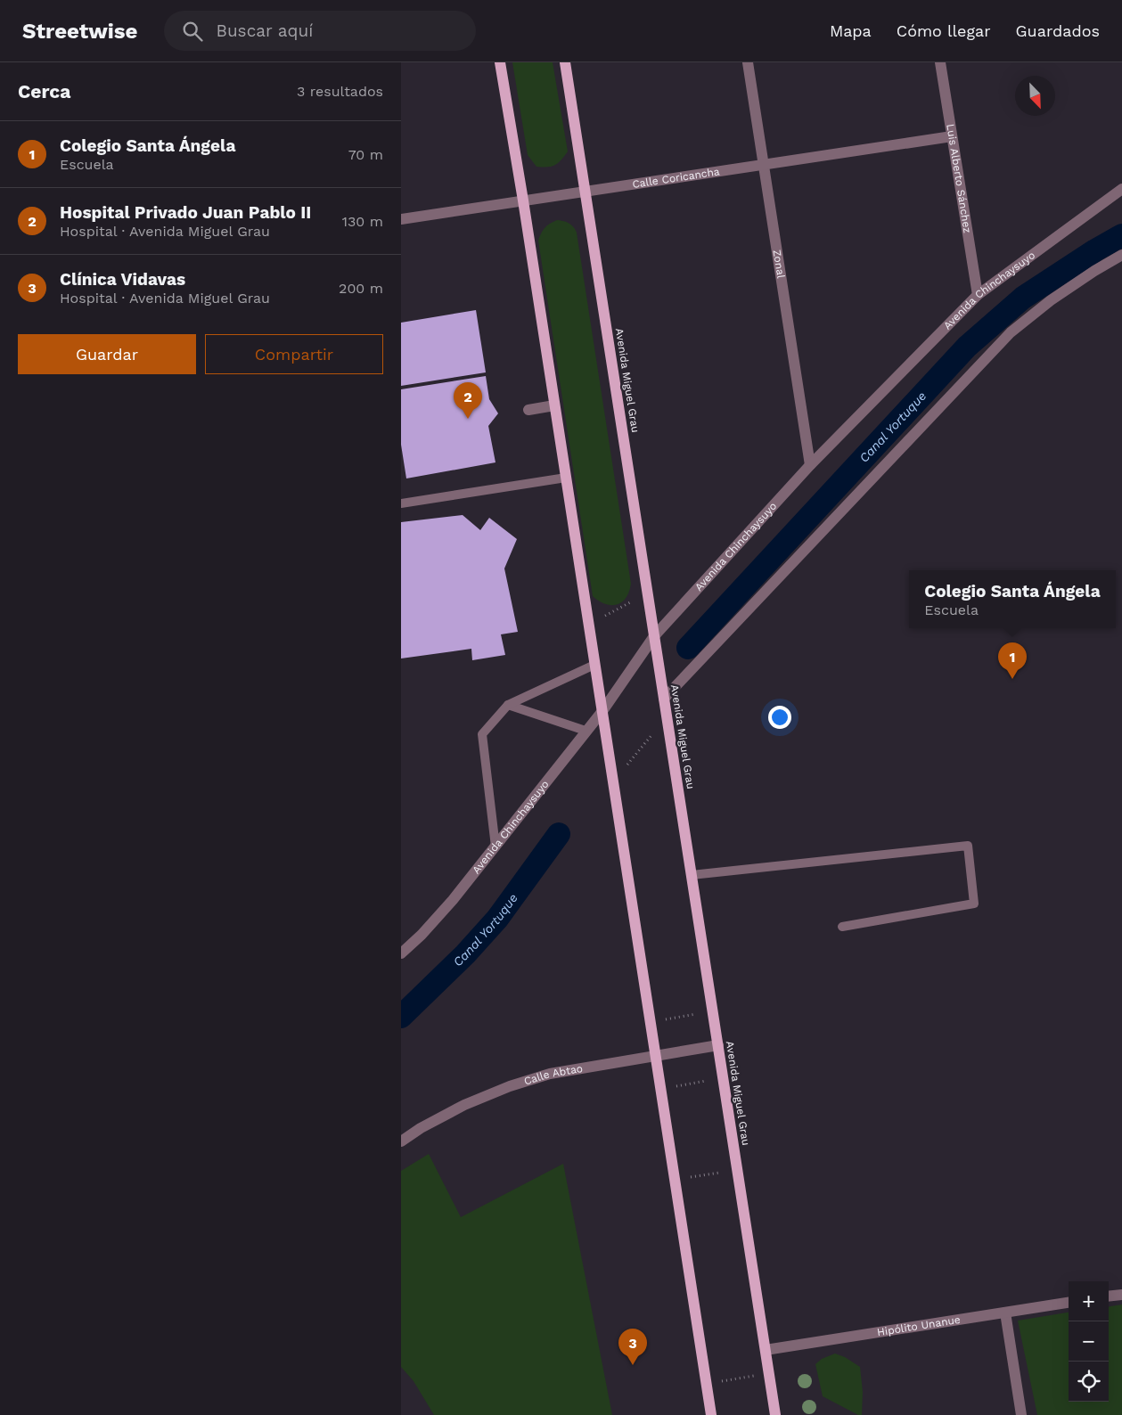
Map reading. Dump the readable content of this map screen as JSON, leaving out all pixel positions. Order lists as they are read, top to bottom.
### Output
{
  "streets": {
    "main road": ["Avenida Miguel Grau"],
    "street": [
      "Calle Coricancha",
      "Luis Alberto Sánchez",
      "Zonal",
      "Avenida Chinchaysuyo",
      "Calle Abtao",
      "Hipólito Unanue"
    ]
  },
  "crossings": [
    ["Calle Coricancha", "Luis Alberto Sánchez"],
    ["Calle Coricancha", "Zonal"],
    ["Calle Coricancha", "Avenida Miguel Grau"],
    ["Luis Alberto Sánchez", "Avenida Chinchaysuyo"],
    ["Zonal", "Avenida Chinchaysuyo"],
    ["Avenida Chinchaysuyo", "Avenida Miguel Grau"],
    ["Avenida Miguel Grau", "Calle Abtao"],
    ["Avenida Miguel Grau", "Hipólito Unanue"]
  ],
  "water": ["Canal Yortuque"],
  "north": "bottom right",
  "page": {
    "header": "Streetwise",
    "search": "Buscar aquí",
    "nav": ["Mapa", "Cómo llegar", "Guardados"],
    "heading": ["Cerca", "3 resultados"],
    "list": [
      {
        "mark": "1",
        "name": "Colegio Santa Ángela",
        "note": "Escuela",
        "value": "70 m"
      },
      {
        "mark": "2",
        "name": "Hospital Privado Juan Pablo II",
        "note": "Hospital · Avenida Miguel Grau",
        "value": "130 m"
      },
      {
        "mark": "3",
        "name": "Clínica Vidavas",
        "note": "Hospital · Avenida Miguel Grau",
        "value": "200 m"
      }
    ],
    "buttons": ["Guardar", "Compartir"],
    "pins": ["2", "1", "3"],
    "popup": ["Colegio Santa Ángela", "Escuela"],
    "map_buttons": ["+", "−"]
  }
}
